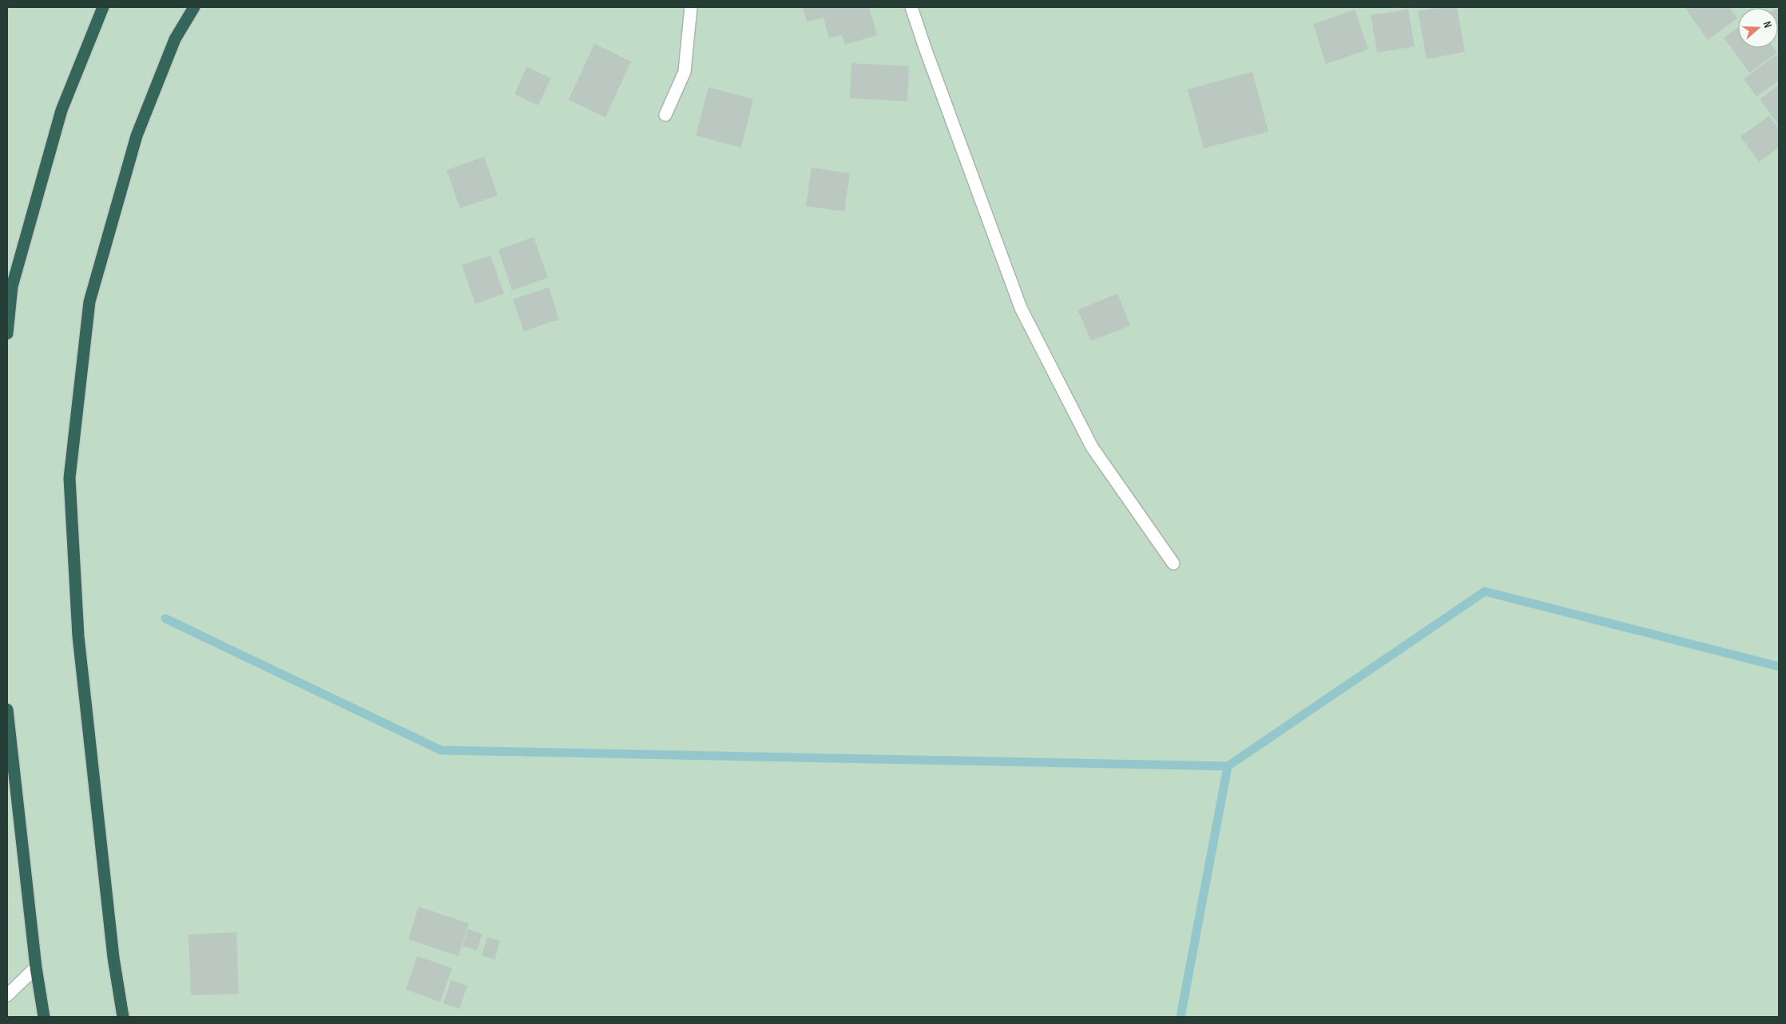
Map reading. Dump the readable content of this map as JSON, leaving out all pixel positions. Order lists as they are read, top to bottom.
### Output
{
  "north": "right"
}
